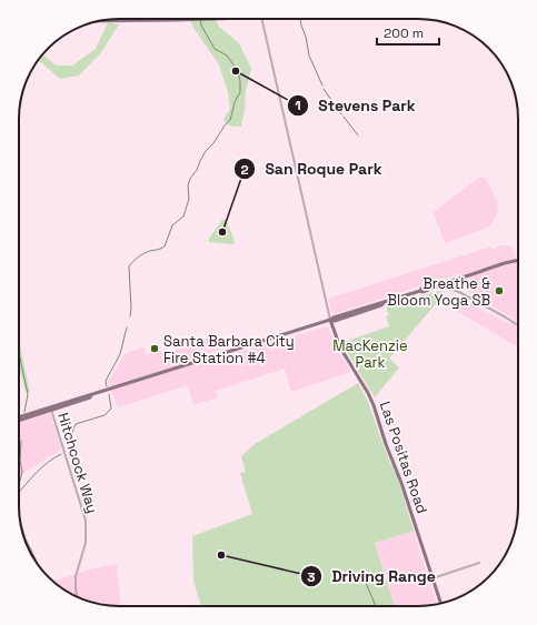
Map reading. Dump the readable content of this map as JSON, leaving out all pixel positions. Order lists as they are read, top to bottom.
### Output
{
  "streets": {
    "main road": ["Las Positas Road"],
    "street": ["Hitchcock Way"]
  },
  "parks": ["MacKenzie Park"],
  "places": [
    "Stevens Park",
    "San Roque Park",
    "Breathe & Bloom Yoga SB",
    "Santa Barbara City Fire Station #4",
    "Driving Range"
  ],
  "scale_bar": "200 m"
}
